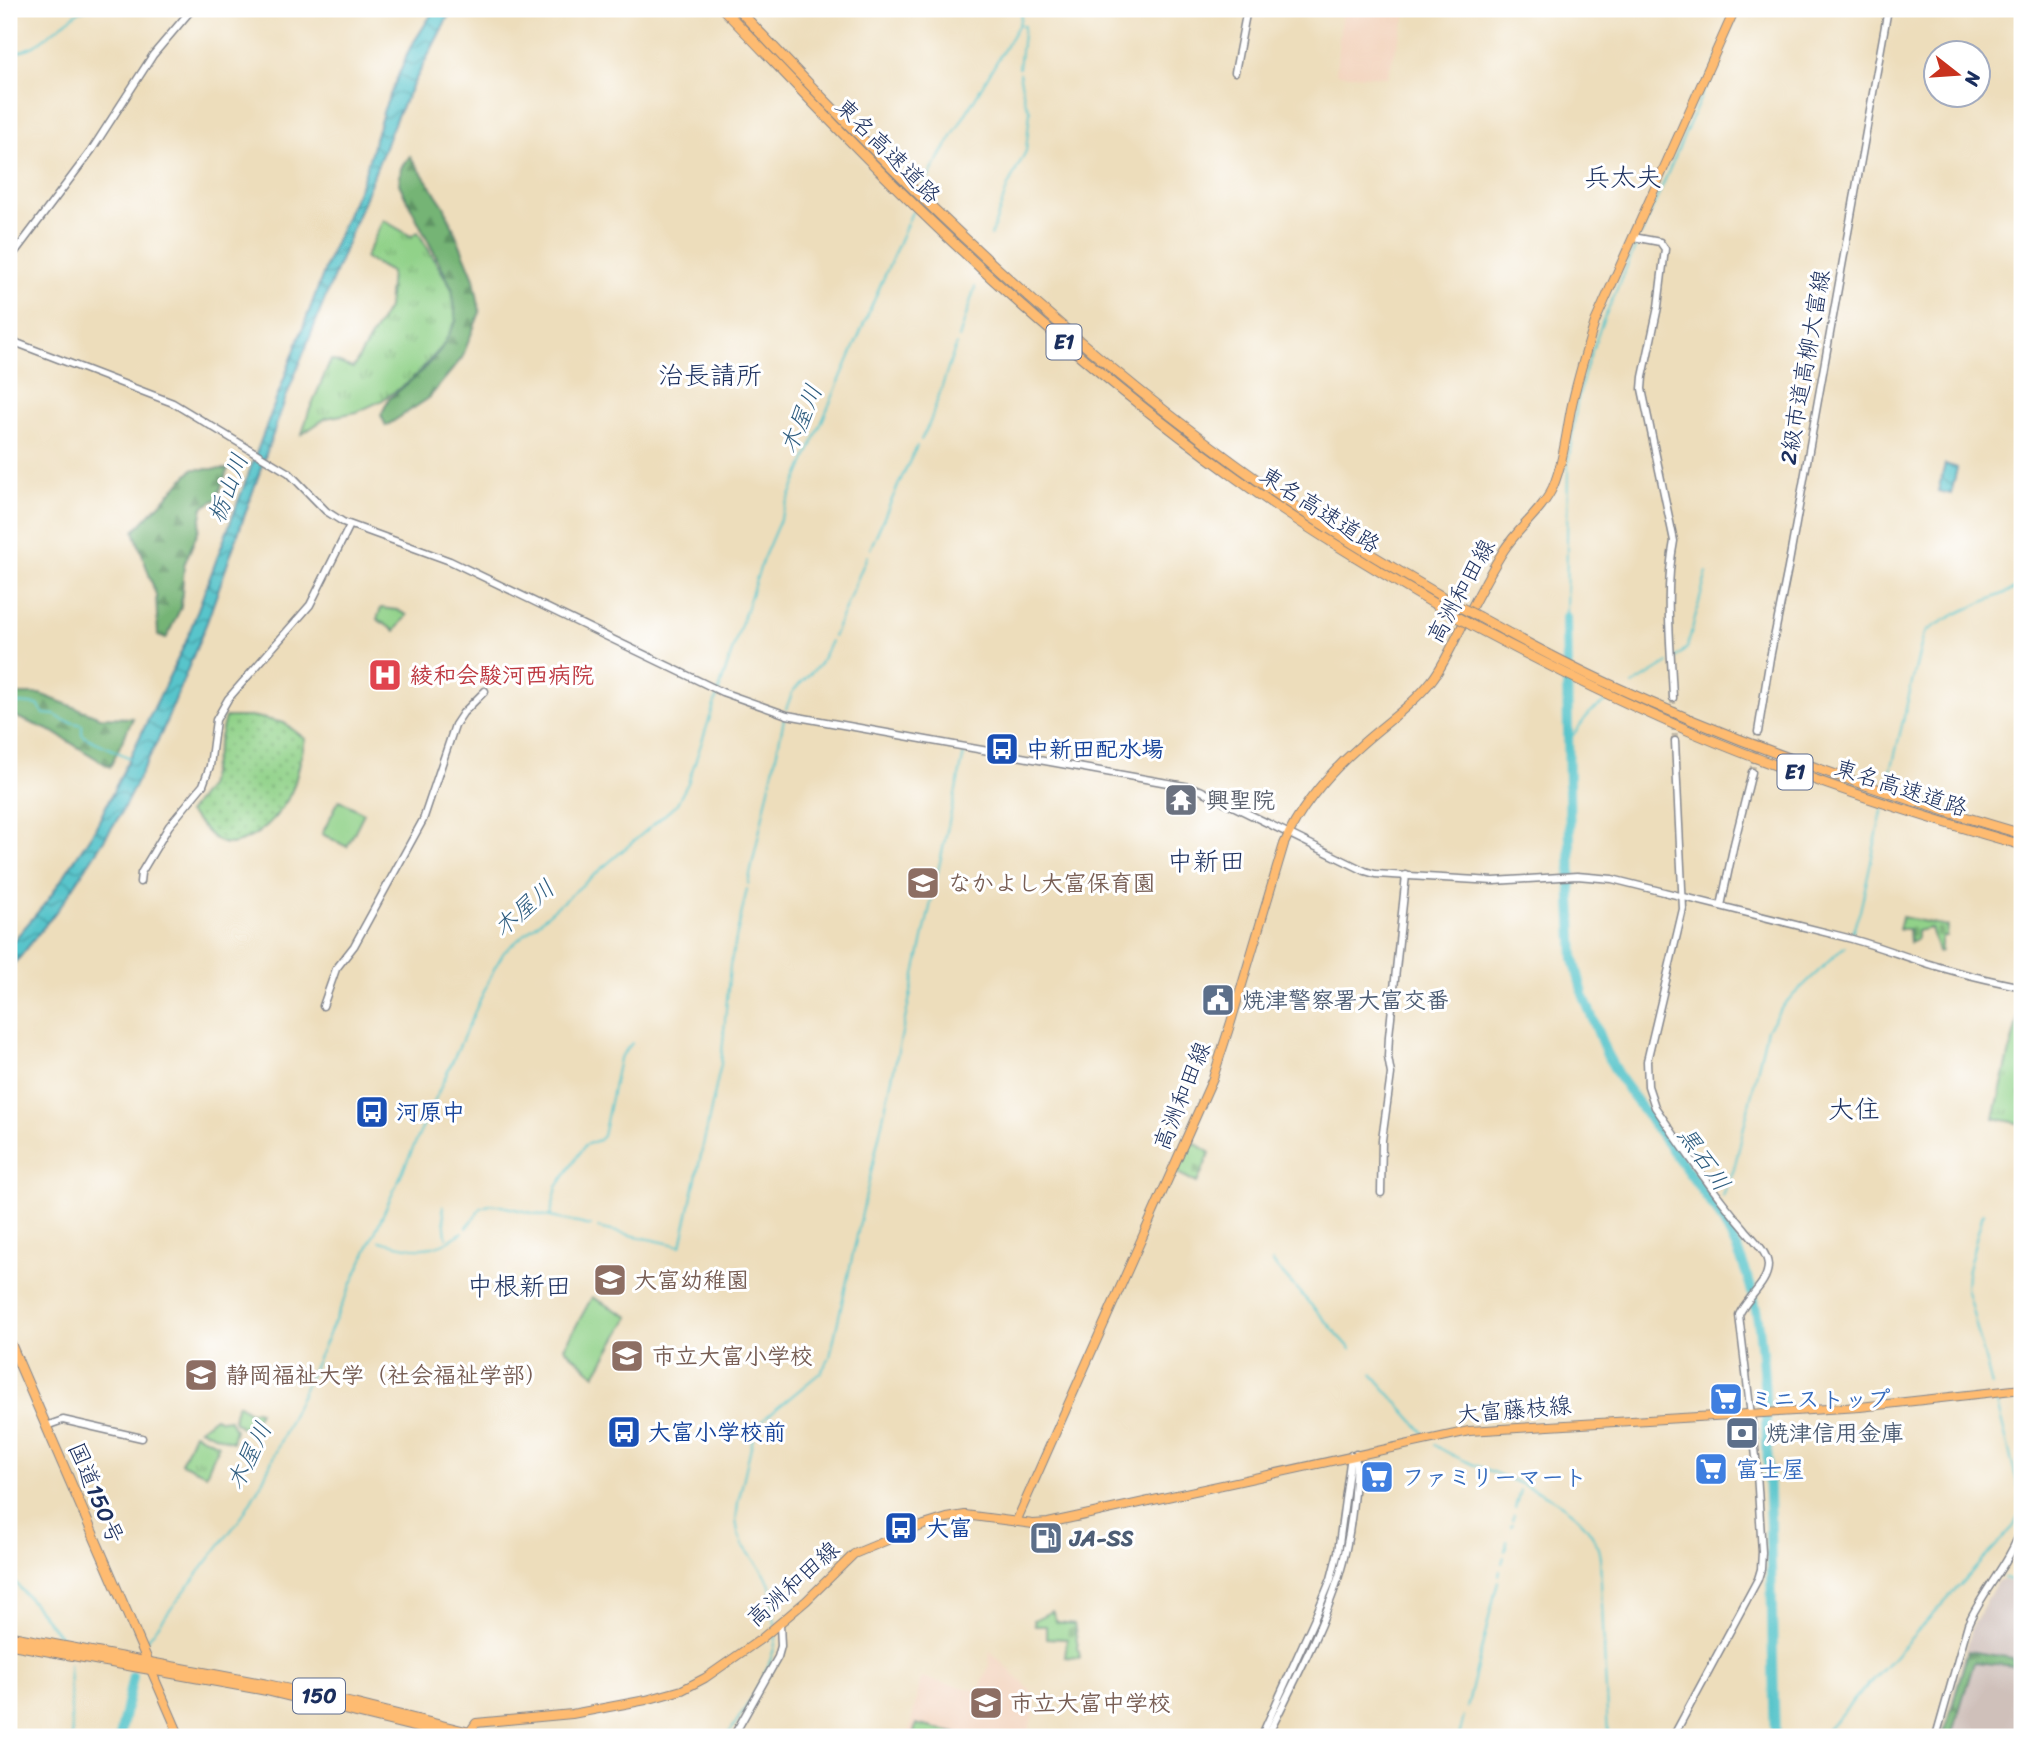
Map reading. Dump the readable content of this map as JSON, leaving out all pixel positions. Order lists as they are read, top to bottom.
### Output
{
  "streets": {
    "highway": [
      "東名高速道路",
      "E1",
      "国道150号",
      "150"
    ],
    "main road": ["高洲和田線", "大富藤枝線"],
    "street": ["2級市道高柳大富線"]
  },
  "crossings": [
    ["高洲和田線", "大富藤枝線"],
    ["高洲和田線", "150"],
    ["国道150号", "150"]
  ],
  "districts": [
    "兵太夫",
    "治長請所",
    "中新田",
    "大住",
    "中根新田"
  ],
  "water": ["木屋川", "栃山川", "黒石川"],
  "places": {
    "hospital": ["綾和会駿河西病院"],
    "bus stop": [
      "中新田配水場",
      "河原中",
      "大富小学校前",
      "大富"
    ],
    "temple": ["興聖院"],
    "school or university": [
      "なかよし大富保育園",
      "大富幼稚園",
      "市立大富小学校",
      "静岡福祉大学（社会福祉学部）",
      "市立大富中学校"
    ],
    "public building": ["焼津警察署大富交番"],
    "supermarket": ["ミニストップ", "富士屋", "ファミリーマート"],
    "bank": ["焼津信用金庫"],
    "fuel station": ["JA-SS"]
  },
  "north": "right"
}
